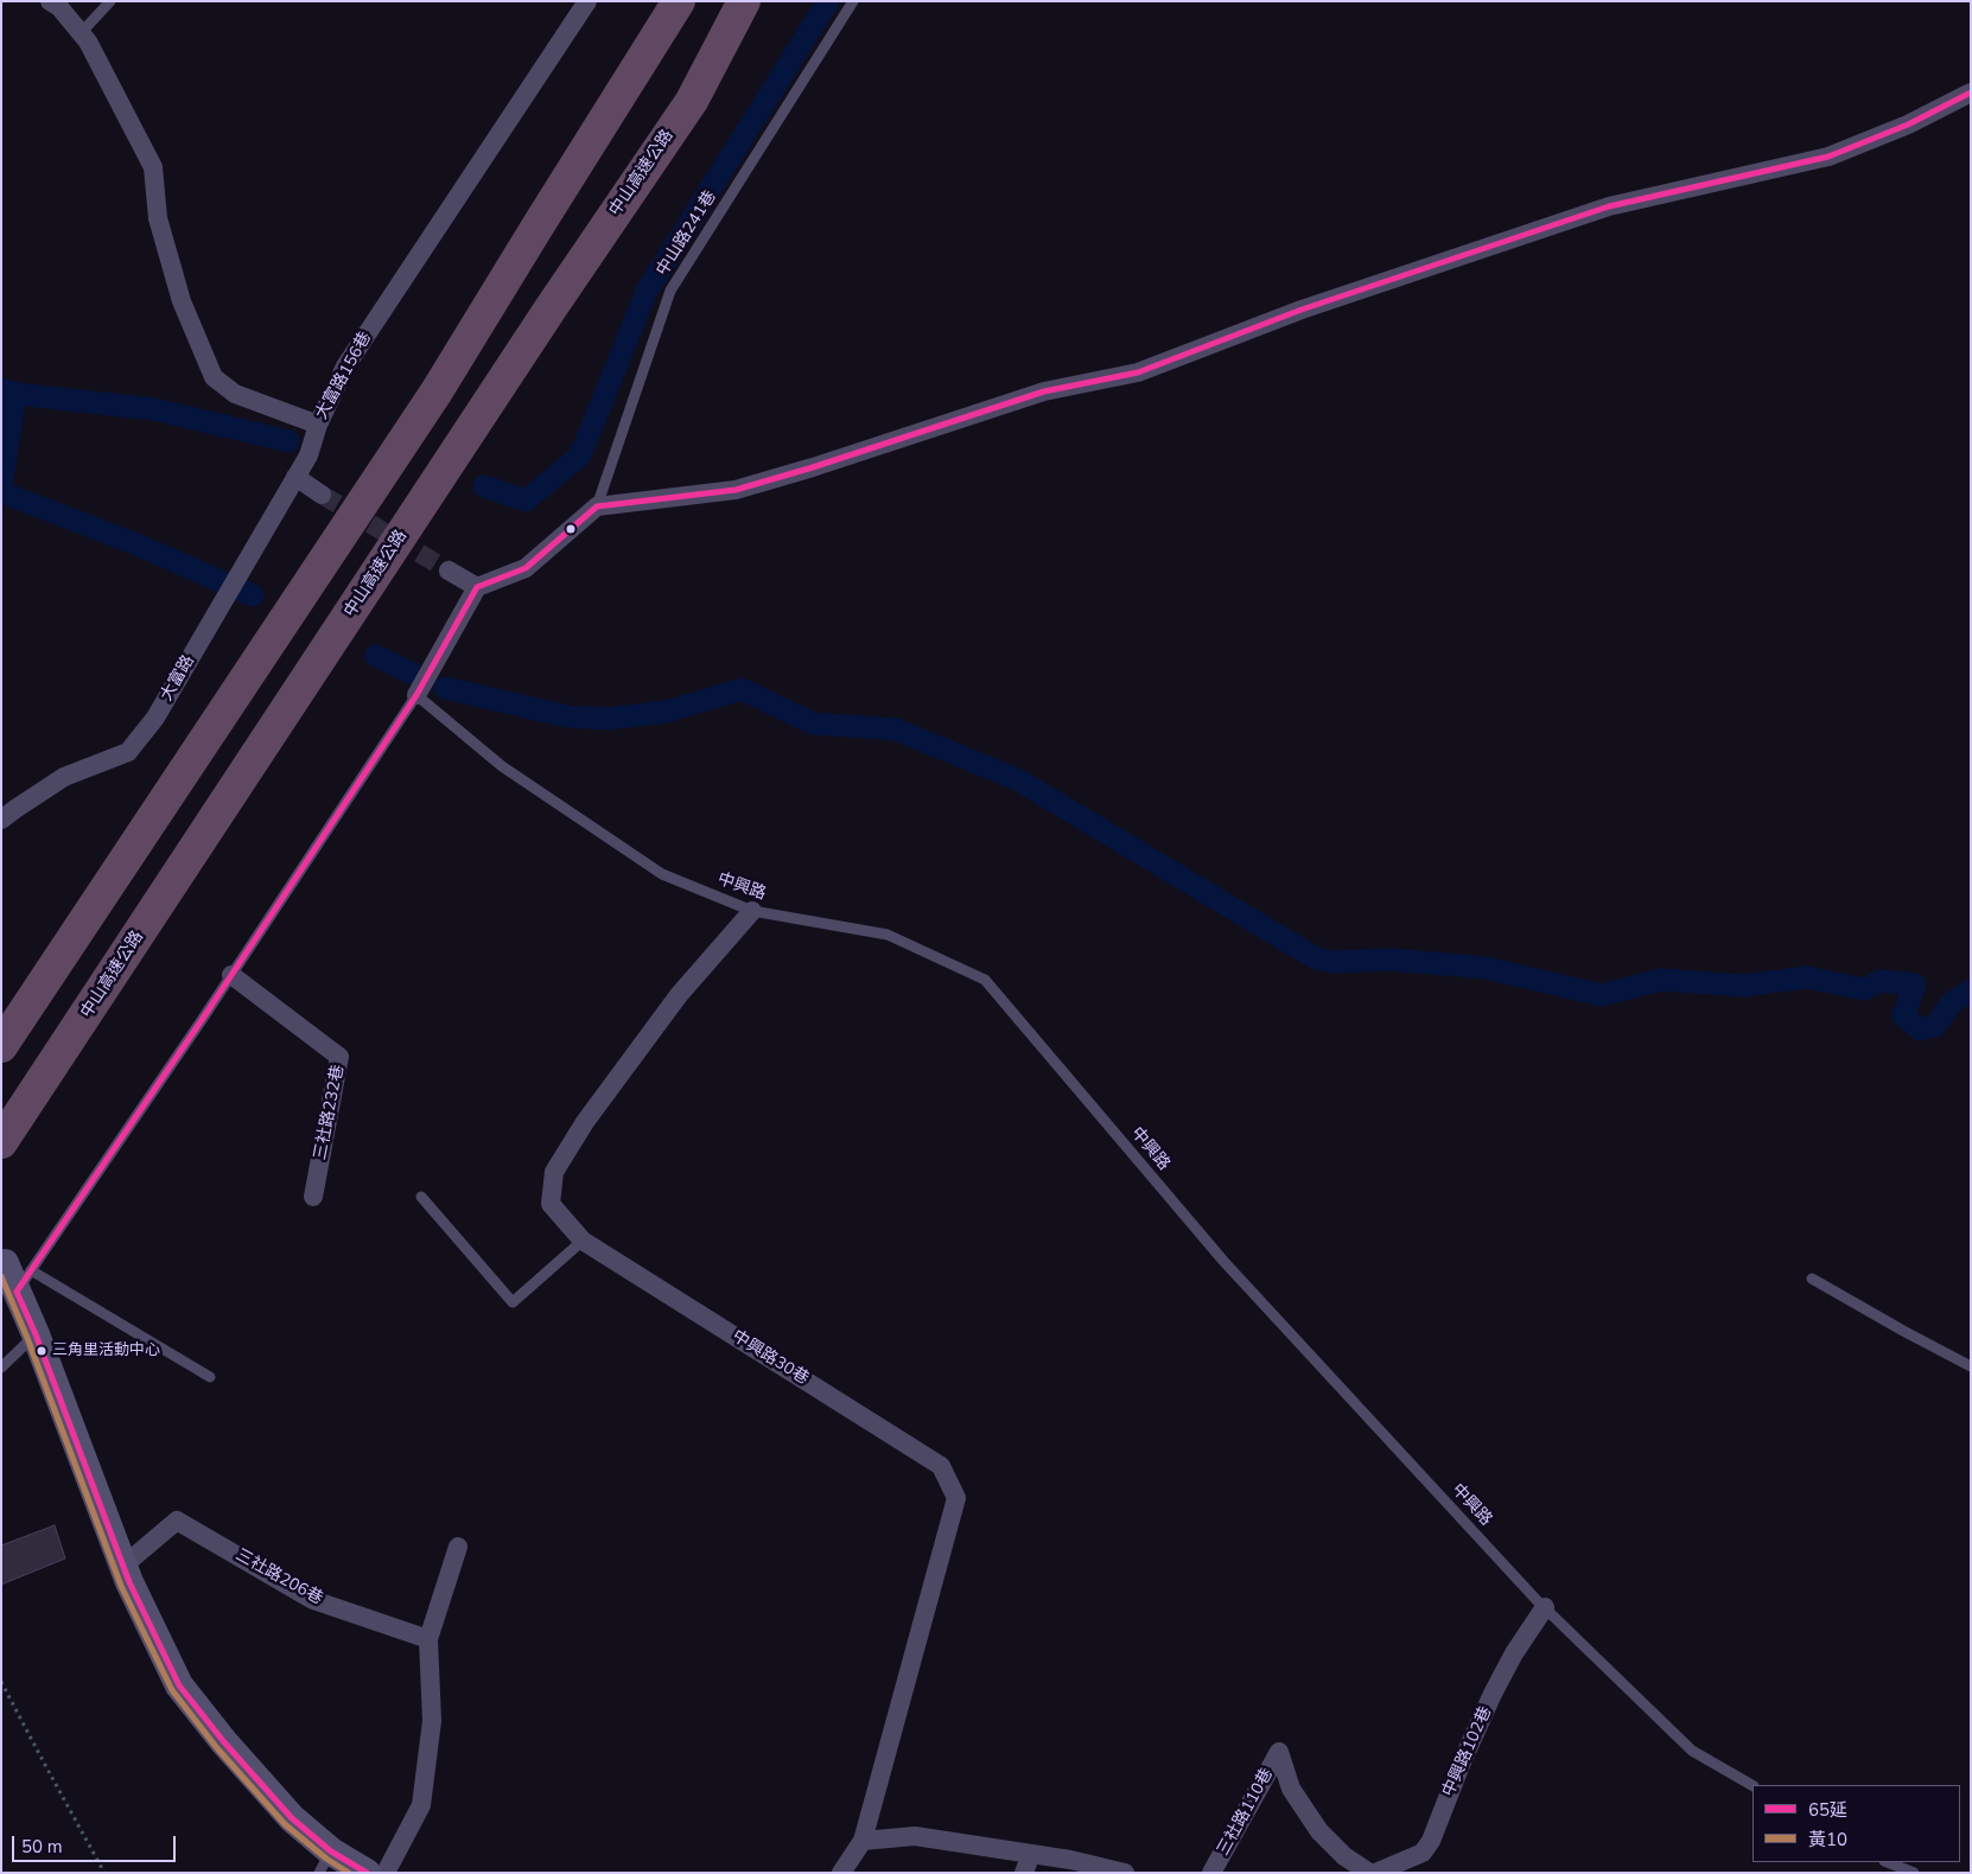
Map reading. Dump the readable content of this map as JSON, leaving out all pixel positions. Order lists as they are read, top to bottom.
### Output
{
  "streets": {
    "highway": ["中山高速公路"],
    "street": [
      "大富路156巷",
      "大富路",
      "三社路232巷",
      "中興路30巷",
      "三社路206巷",
      "中興路102巷",
      "三社路110巷"
    ],
    "lane": ["中山路241巷", "中興路"]
  },
  "crossings": [
    ["大富路156巷", "大富路"],
    ["中興路", "中興路30巷"],
    ["中興路", "中興路102巷"]
  ],
  "places": ["三角里活動中心"],
  "lines": ["transit line 65延", "transit line 黃10"],
  "legend": ["65延", "黃10"],
  "scale_bar": "50 m"
}
